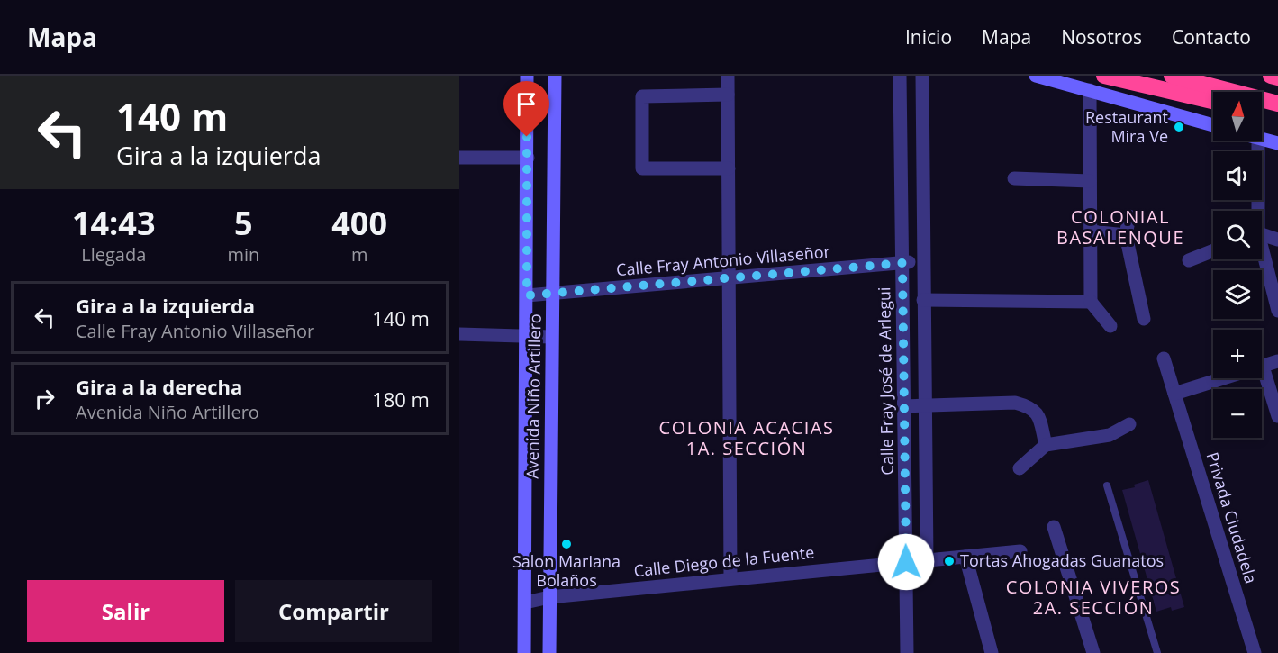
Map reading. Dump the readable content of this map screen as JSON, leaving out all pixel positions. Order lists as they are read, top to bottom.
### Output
{
  "streets": {
    "main road": ["Avenida Niño Artillero"],
    "street": [
      "Calle Fray Antonio Villaseñor",
      "Calle Fray José de Arlegui",
      "Privada Ciudadela",
      "Calle Diego de la Fuente"
    ]
  },
  "crossings": [
    ["Calle Fray Antonio Villaseñor", "Calle Fray José de Arlegui"],
    ["Calle Fray Antonio Villaseñor", "Avenida Niño Artillero"],
    ["Calle Fray José de Arlegui", "Calle Diego de la Fuente"],
    ["Avenida Niño Artillero", "Calle Diego de la Fuente"]
  ],
  "districts": ["COLONIAL BASALENQUE", "COLONIA ACACIAS 1A. SECCIÓN", "COLONIA VIVEROS 2A. SECCIÓN"],
  "places": ["Restaurant Mira Ve", "Salon Mariana Bolaños", "Tortas Ahogadas Guanatos"],
  "north": "top",
  "page": {
    "header": "Mapa",
    "nav": [
      "Inicio",
      "Mapa",
      "Nosotros",
      "Contacto"
    ],
    "turn": ["140 m", "Gira a la izquierda"],
    "map_buttons": ["+", "−"],
    "eta": [
      "14:43",
      "Llegada",
      "5",
      "min",
      "400",
      "m"
    ],
    "list": [
      {
        "name": "Gira a la izquierda",
        "note": "Calle Fray Antonio Villaseñor",
        "value": "140 m"
      },
      {
        "name": "Gira a la derecha",
        "note": "Avenida Niño Artillero",
        "value": "180 m"
      }
    ],
    "buttons": ["Salir", "Compartir"]
  }
}
